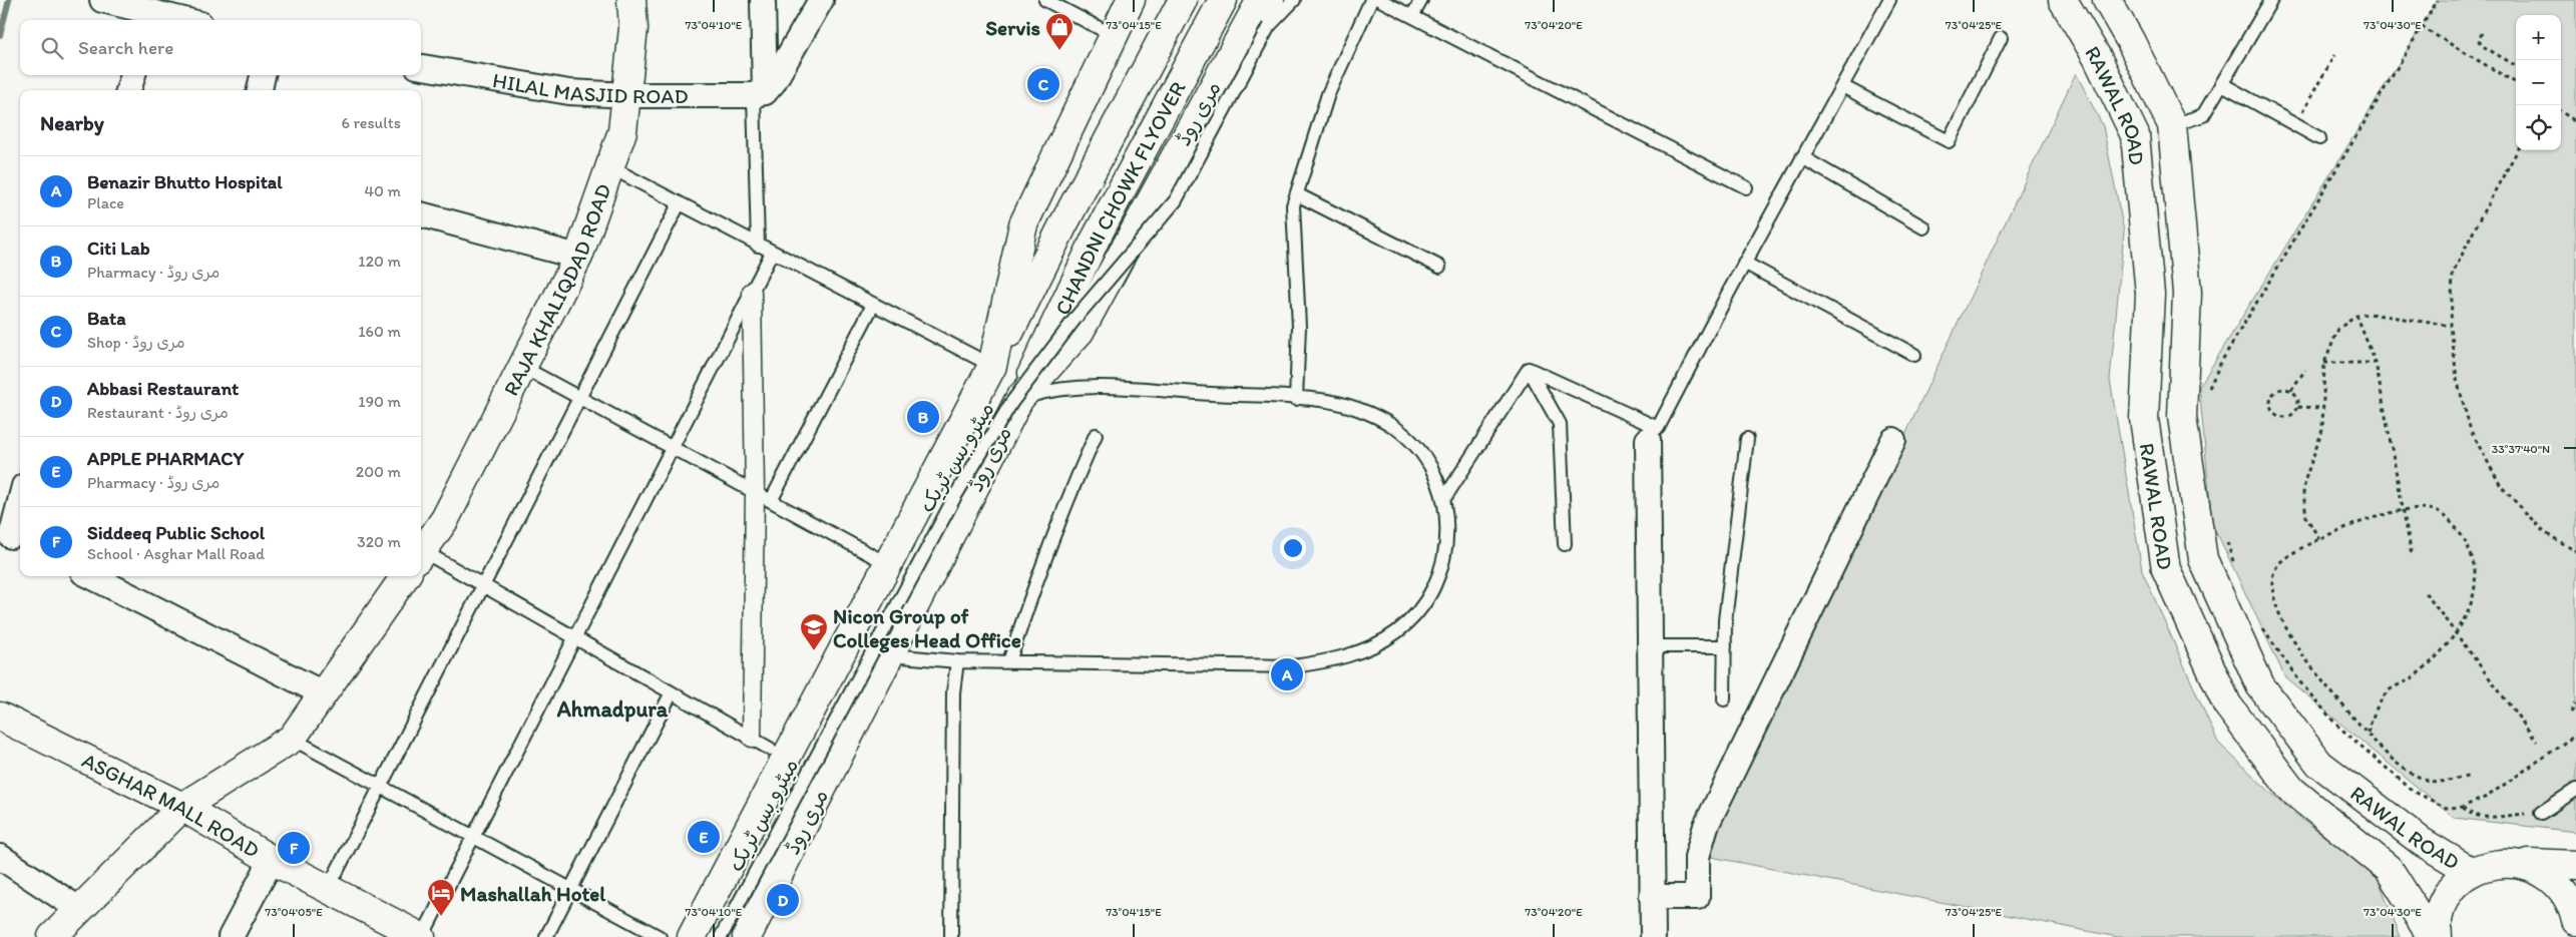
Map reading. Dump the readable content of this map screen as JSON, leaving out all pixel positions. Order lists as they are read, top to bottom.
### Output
{
  "streets": {
    "main road": [
      "RAWAL ROAD",
      "مری روڈ",
      "CHANDNI CHOWK FLYOVER",
      "RAJA KHALIQDAD ROAD",
      "ASGHAR MALL ROAD"
    ],
    "street": ["HILAL MASJID ROAD"],
    "lane": ["میٹرو بس ٹریک"]
  },
  "crossings": [
    ["HILAL MASJID ROAD", "RAJA KHALIQDAD ROAD"],
    ["مری روڈ", "CHANDNI CHOWK FLYOVER"],
    ["RAJA KHALIQDAD ROAD", "ASGHAR MALL ROAD"]
  ],
  "districts": ["Ahmadpura"],
  "places": {
    "shop": ["Servis"],
    "school or university": ["Nicon Group of Colleges Head Office"],
    "hotel": ["Mashallah Hotel"]
  },
  "page": {
    "map_buttons": ["+", "−"],
    "search": "Search here",
    "pins": [
      "C",
      "B",
      "A",
      "E",
      "F",
      "D"
    ],
    "heading": ["Nearby", "6 results"],
    "list": [
      {
        "mark": "A",
        "name": "Benazir Bhutto Hospital",
        "note": "Place",
        "value": "40 m"
      },
      {
        "mark": "B",
        "name": "Citi Lab",
        "note": "Pharmacy · مری روڈ",
        "value": "120 m"
      },
      {
        "mark": "C",
        "name": "Bata",
        "note": "Shop · مری روڈ",
        "value": "160 m"
      },
      {
        "mark": "D",
        "name": "Abbasi Restaurant",
        "note": "Restaurant · مری روڈ",
        "value": "190 m"
      },
      {
        "mark": "E",
        "name": "APPLE PHARMACY",
        "note": "Pharmacy · مری روڈ",
        "value": "200 m"
      },
      {
        "mark": "F",
        "name": "Siddeeq Public School",
        "note": "School · Asghar Mall Road",
        "value": "320 m"
      }
    ]
  },
  "coordinates": [
    "73°04'10\"E",
    "73°04'15\"E",
    "73°04'20\"E",
    "73°04'25\"E",
    "73°04'30\"E",
    "33°37'40\"N",
    "73°04'05\"E"
  ]
}
